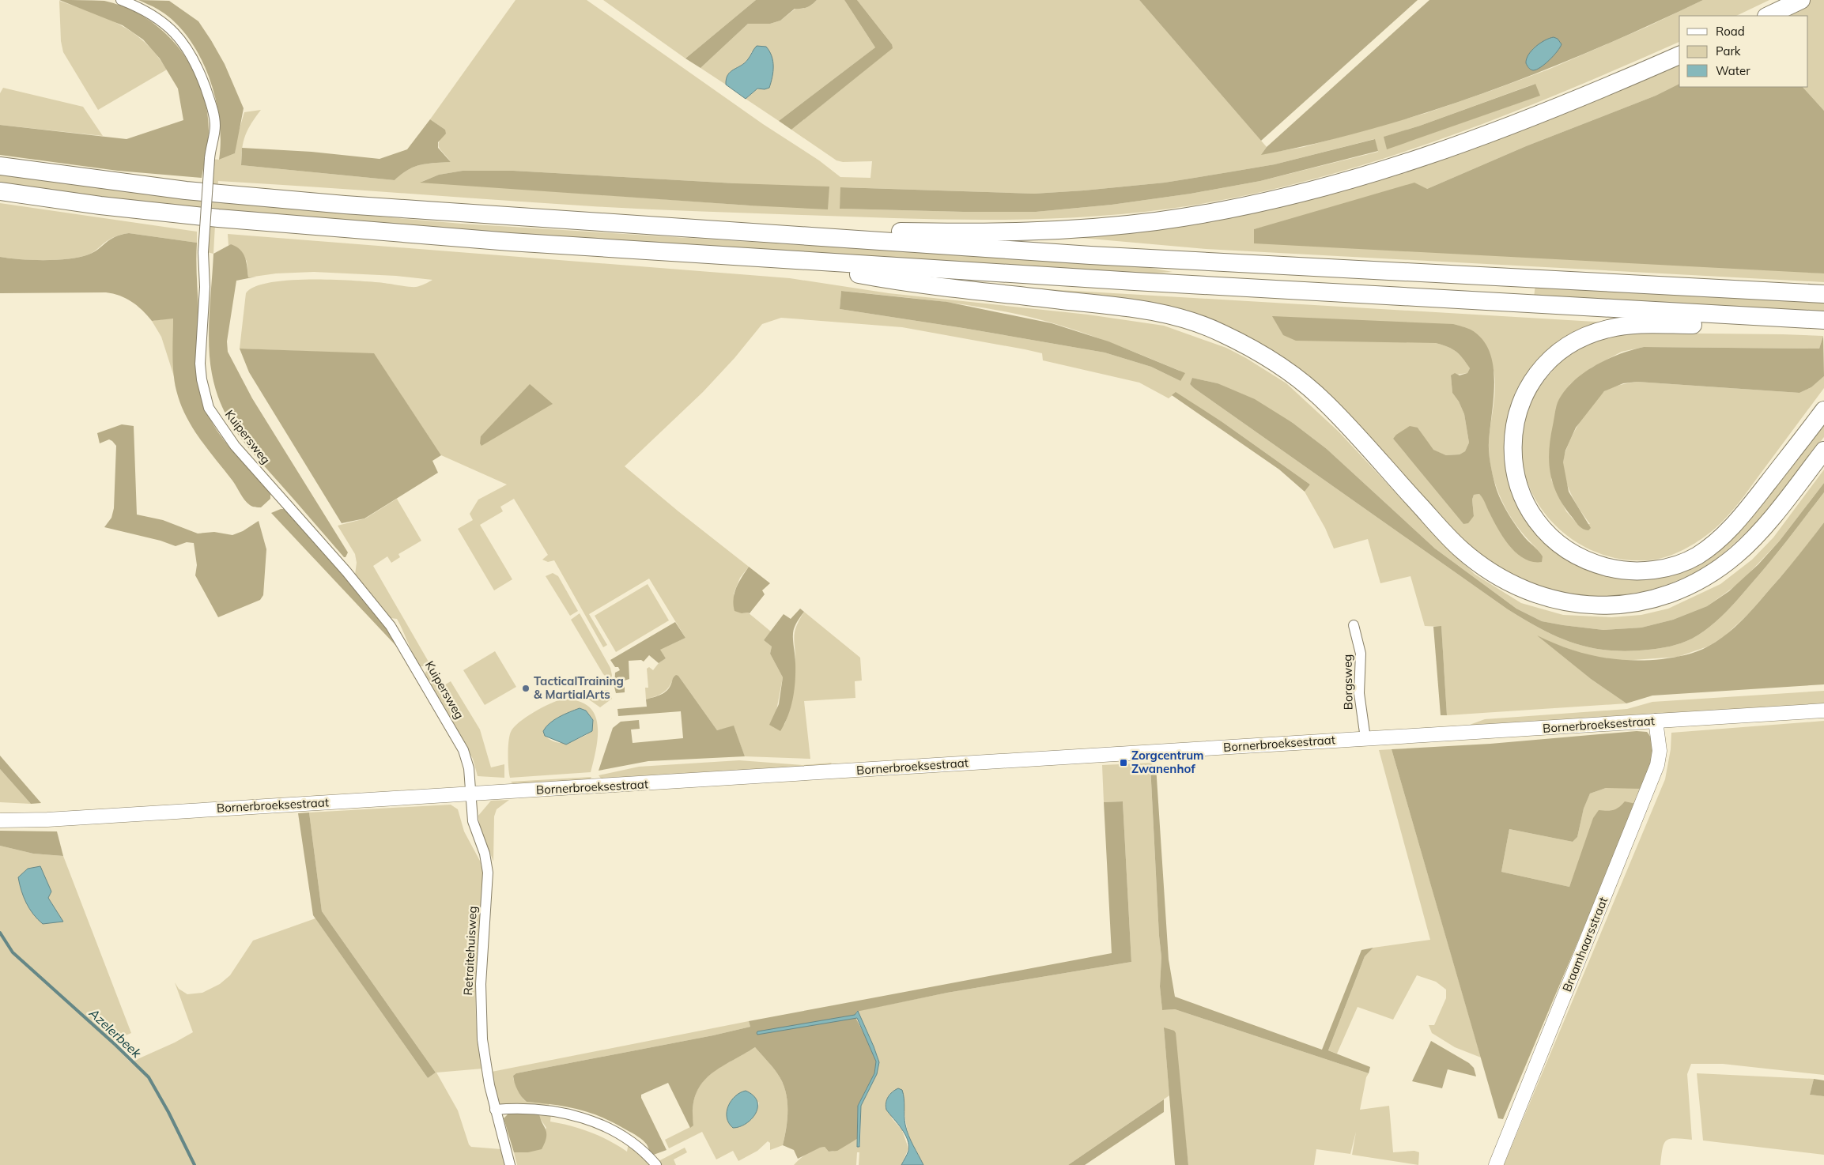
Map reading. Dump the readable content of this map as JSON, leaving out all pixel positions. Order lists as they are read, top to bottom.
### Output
{
  "streets": {
    "main road": ["Bornerbroeksestraat", "Braamhaarsstraat"],
    "street": ["Kuipersweg", "Borgsweg", "Retraitehuisweg"]
  },
  "crossings": [
    ["Kuipersweg", "Bornerbroeksestraat"],
    ["Kuipersweg", "Retraitehuisweg"],
    ["Borgsweg", "Bornerbroeksestraat"],
    ["Bornerbroeksestraat", "Braamhaarsstraat"],
    ["Bornerbroeksestraat", "Retraitehuisweg"]
  ],
  "water": ["Azelerbeek"],
  "places": {
    "other": ["TacticalTraining & MartialArts"],
    "transit": ["Zorgcentrum Zwanenhof"]
  },
  "legend": ["Road", "Park", "Water"]
}
